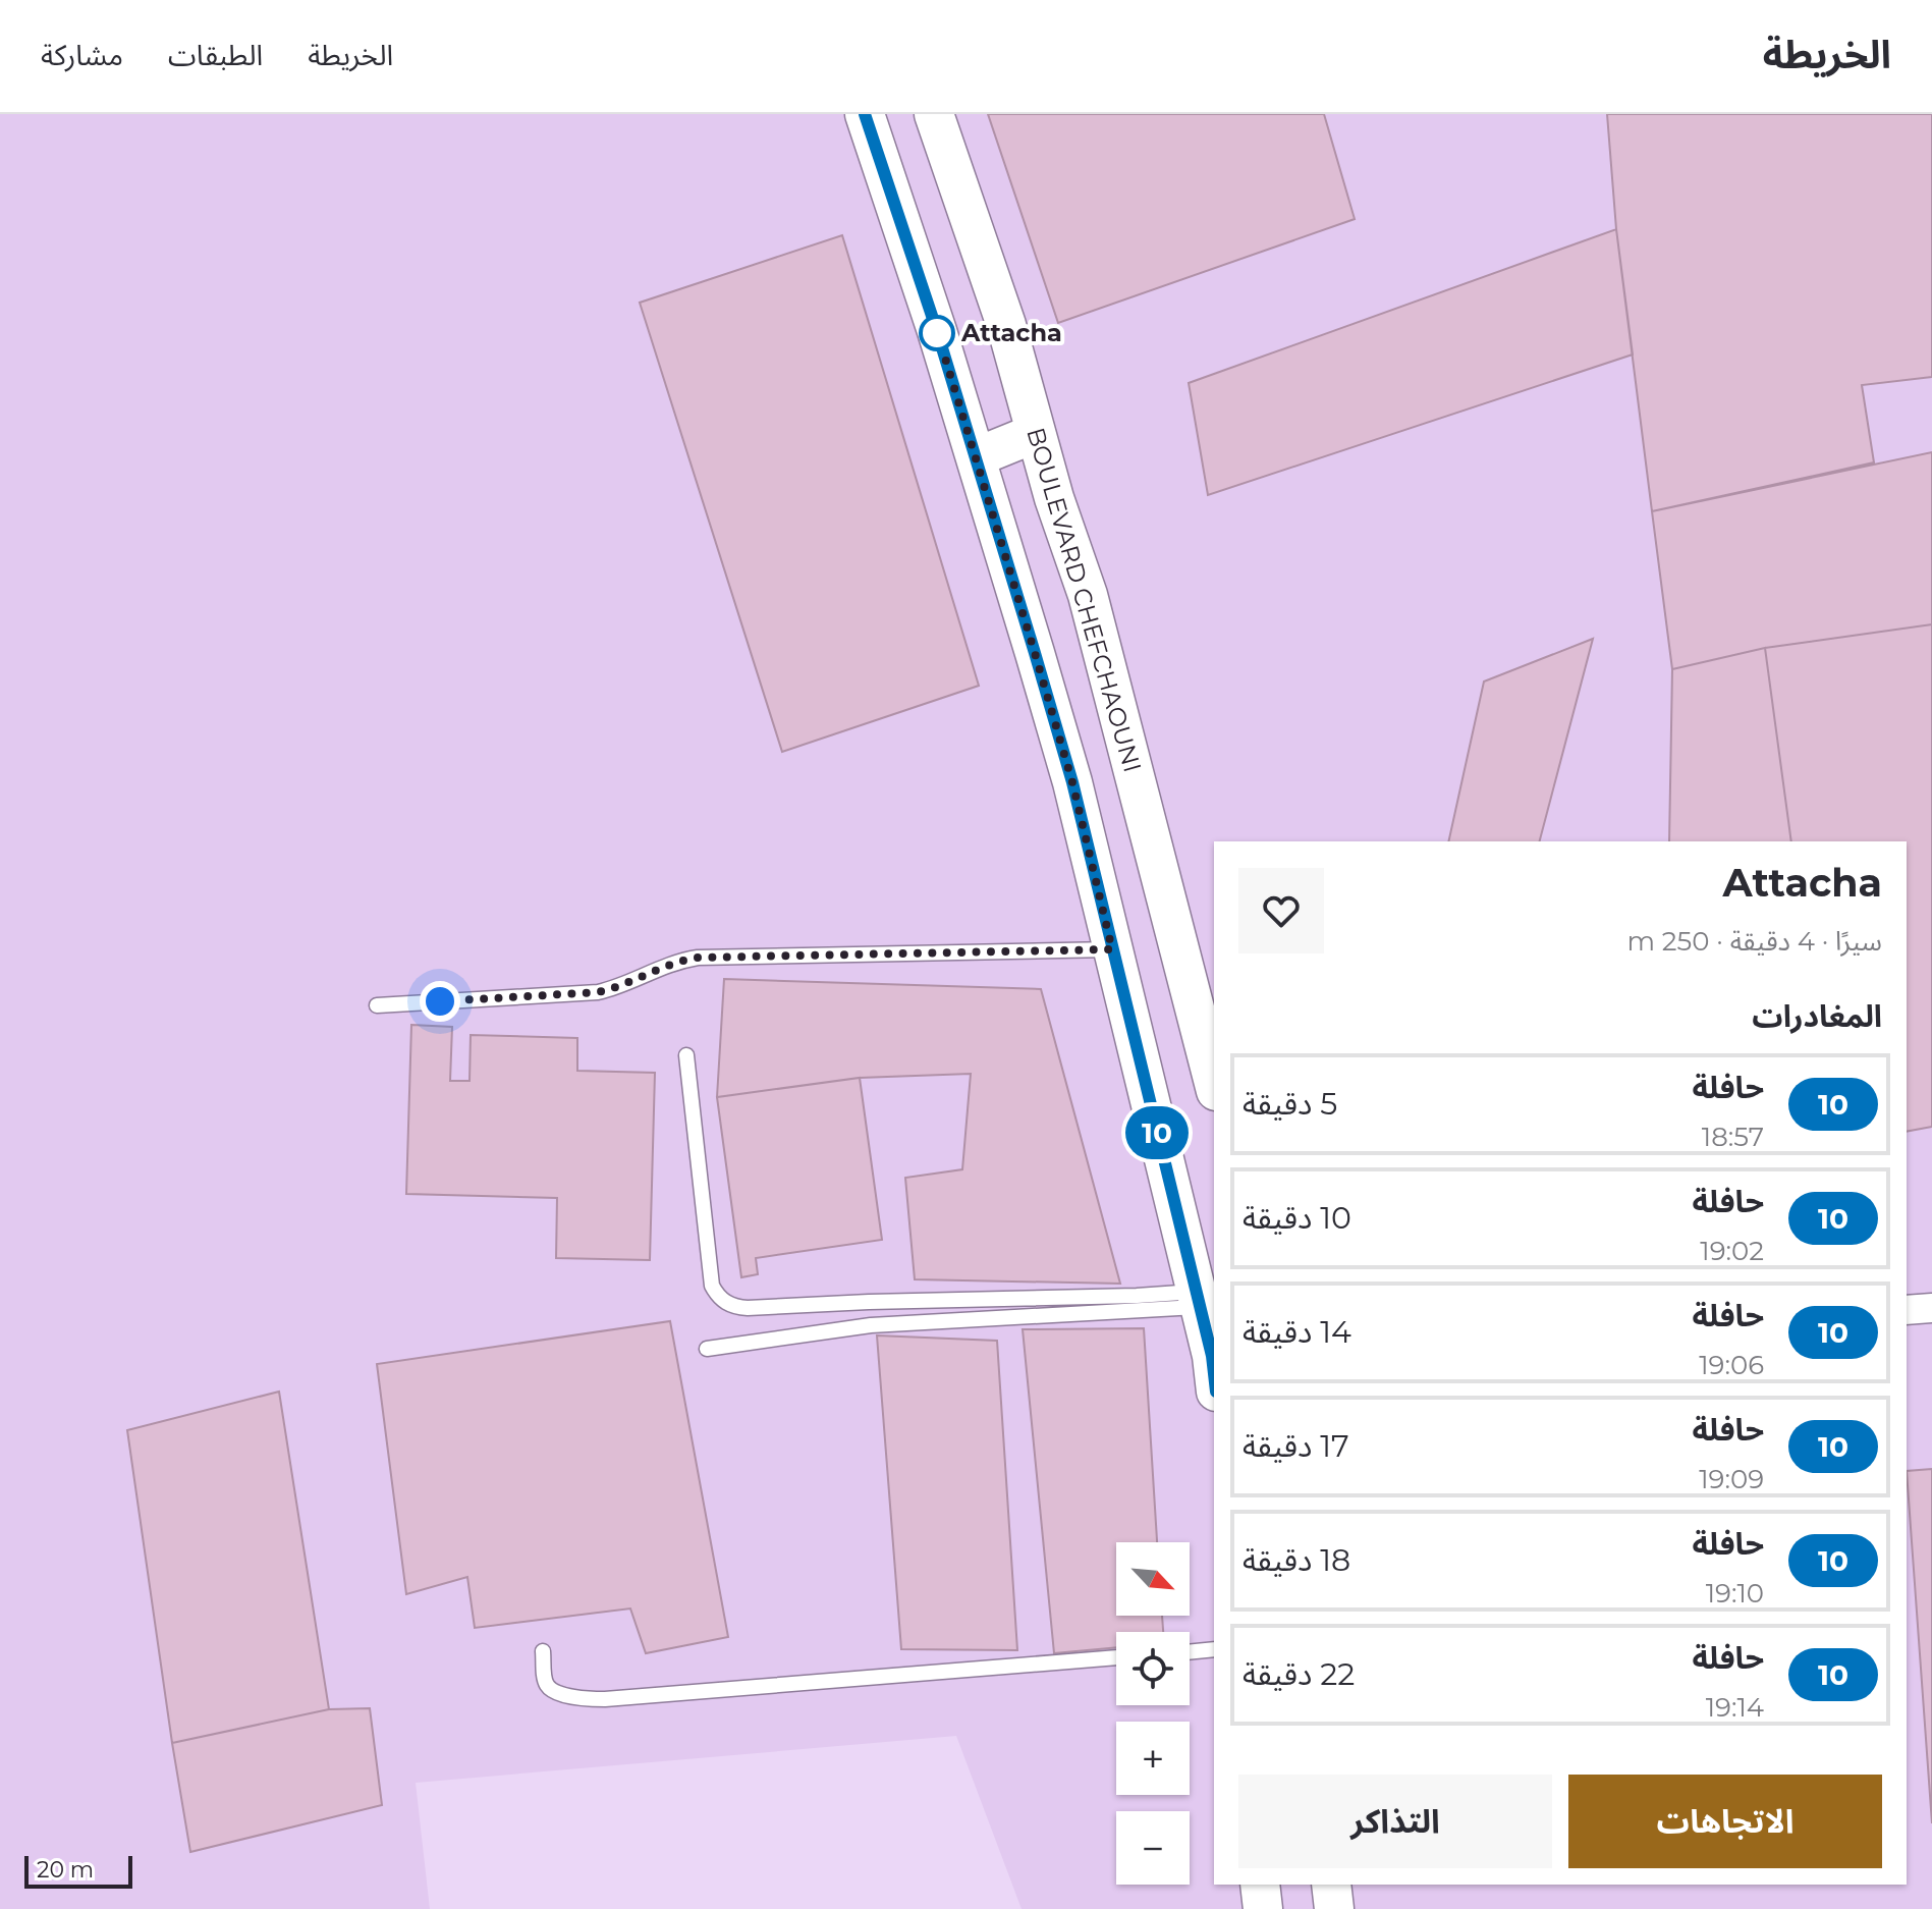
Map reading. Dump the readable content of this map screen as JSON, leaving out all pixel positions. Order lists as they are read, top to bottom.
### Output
{
  "streets": {
    "street": ["BOULEVARD CHEFCHAOUNI"]
  },
  "places": ["Attacha"],
  "lines": ["bus line 10"],
  "scale_bar": "20 m",
  "north": "bottom right",
  "page": {
    "header": "الخريطة",
    "nav": ["الخريطة", "الطبقات", "مشاركة"],
    "on_map": "10",
    "heading": [
      ["Attacha", "سيرًا · 4 دقيقة · 250 m"],
      "المغادرات"
    ],
    "list": [
      {
        "mark": "10",
        "name": "حافلة",
        "note": "18:57",
        "value": "5 دقيقة"
      },
      {
        "mark": "10",
        "name": "حافلة",
        "note": "19:02",
        "value": "10 دقيقة"
      },
      {
        "mark": "10",
        "name": "حافلة",
        "note": "19:06",
        "value": "14 دقيقة"
      },
      {
        "mark": "10",
        "name": "حافلة",
        "note": "19:09",
        "value": "17 دقيقة"
      },
      {
        "mark": "10",
        "name": "حافلة",
        "note": "19:10",
        "value": "18 دقيقة"
      },
      {
        "mark": "10",
        "name": "حافلة",
        "note": "19:14",
        "value": "22 دقيقة"
      }
    ],
    "map_buttons": ["+", "−"],
    "buttons": ["الاتجاهات", "التذاكر"],
    "scale": "20 m"
  }
}
